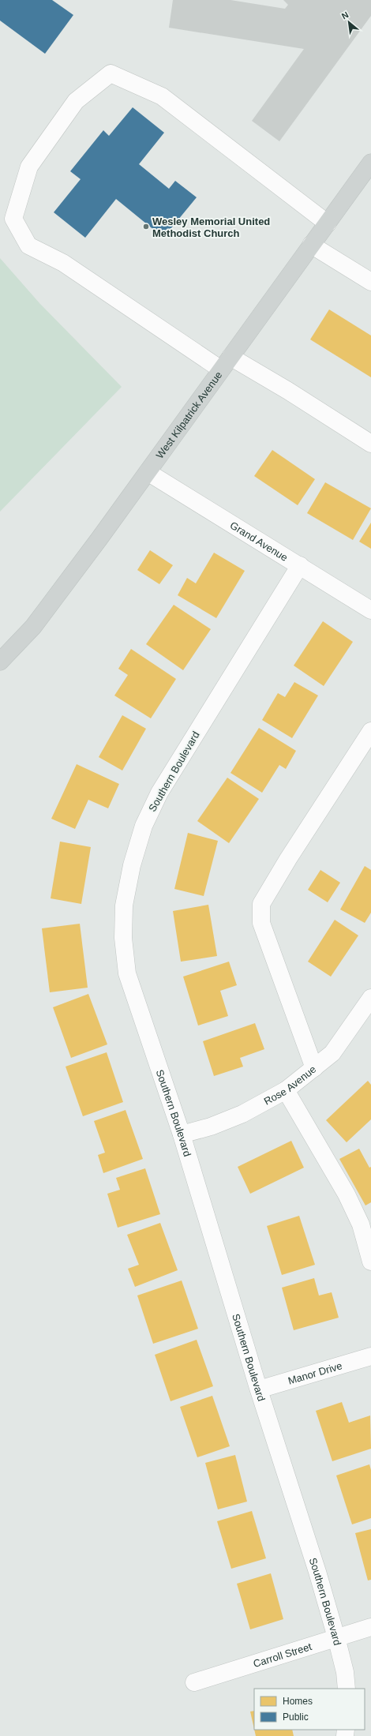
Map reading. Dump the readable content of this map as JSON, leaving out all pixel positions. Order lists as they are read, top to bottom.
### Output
{
  "streets": {
    "main road": ["West Kilpatrick Avenue"],
    "street": [
      "Grand Avenue",
      "Southern Boulevard",
      "Rose Avenue",
      "Manor Drive",
      "Carroll Street"
    ]
  },
  "crossings": [
    ["West Kilpatrick Avenue", "Grand Avenue"],
    ["Grand Avenue", "Southern Boulevard"],
    ["Southern Boulevard", "Rose Avenue"],
    ["Southern Boulevard", "Manor Drive"],
    ["Southern Boulevard", "Carroll Street"]
  ],
  "places": ["Wesley Memorial United Methodist Church"],
  "legend": ["Homes", "Public"],
  "north": "top left"
}
